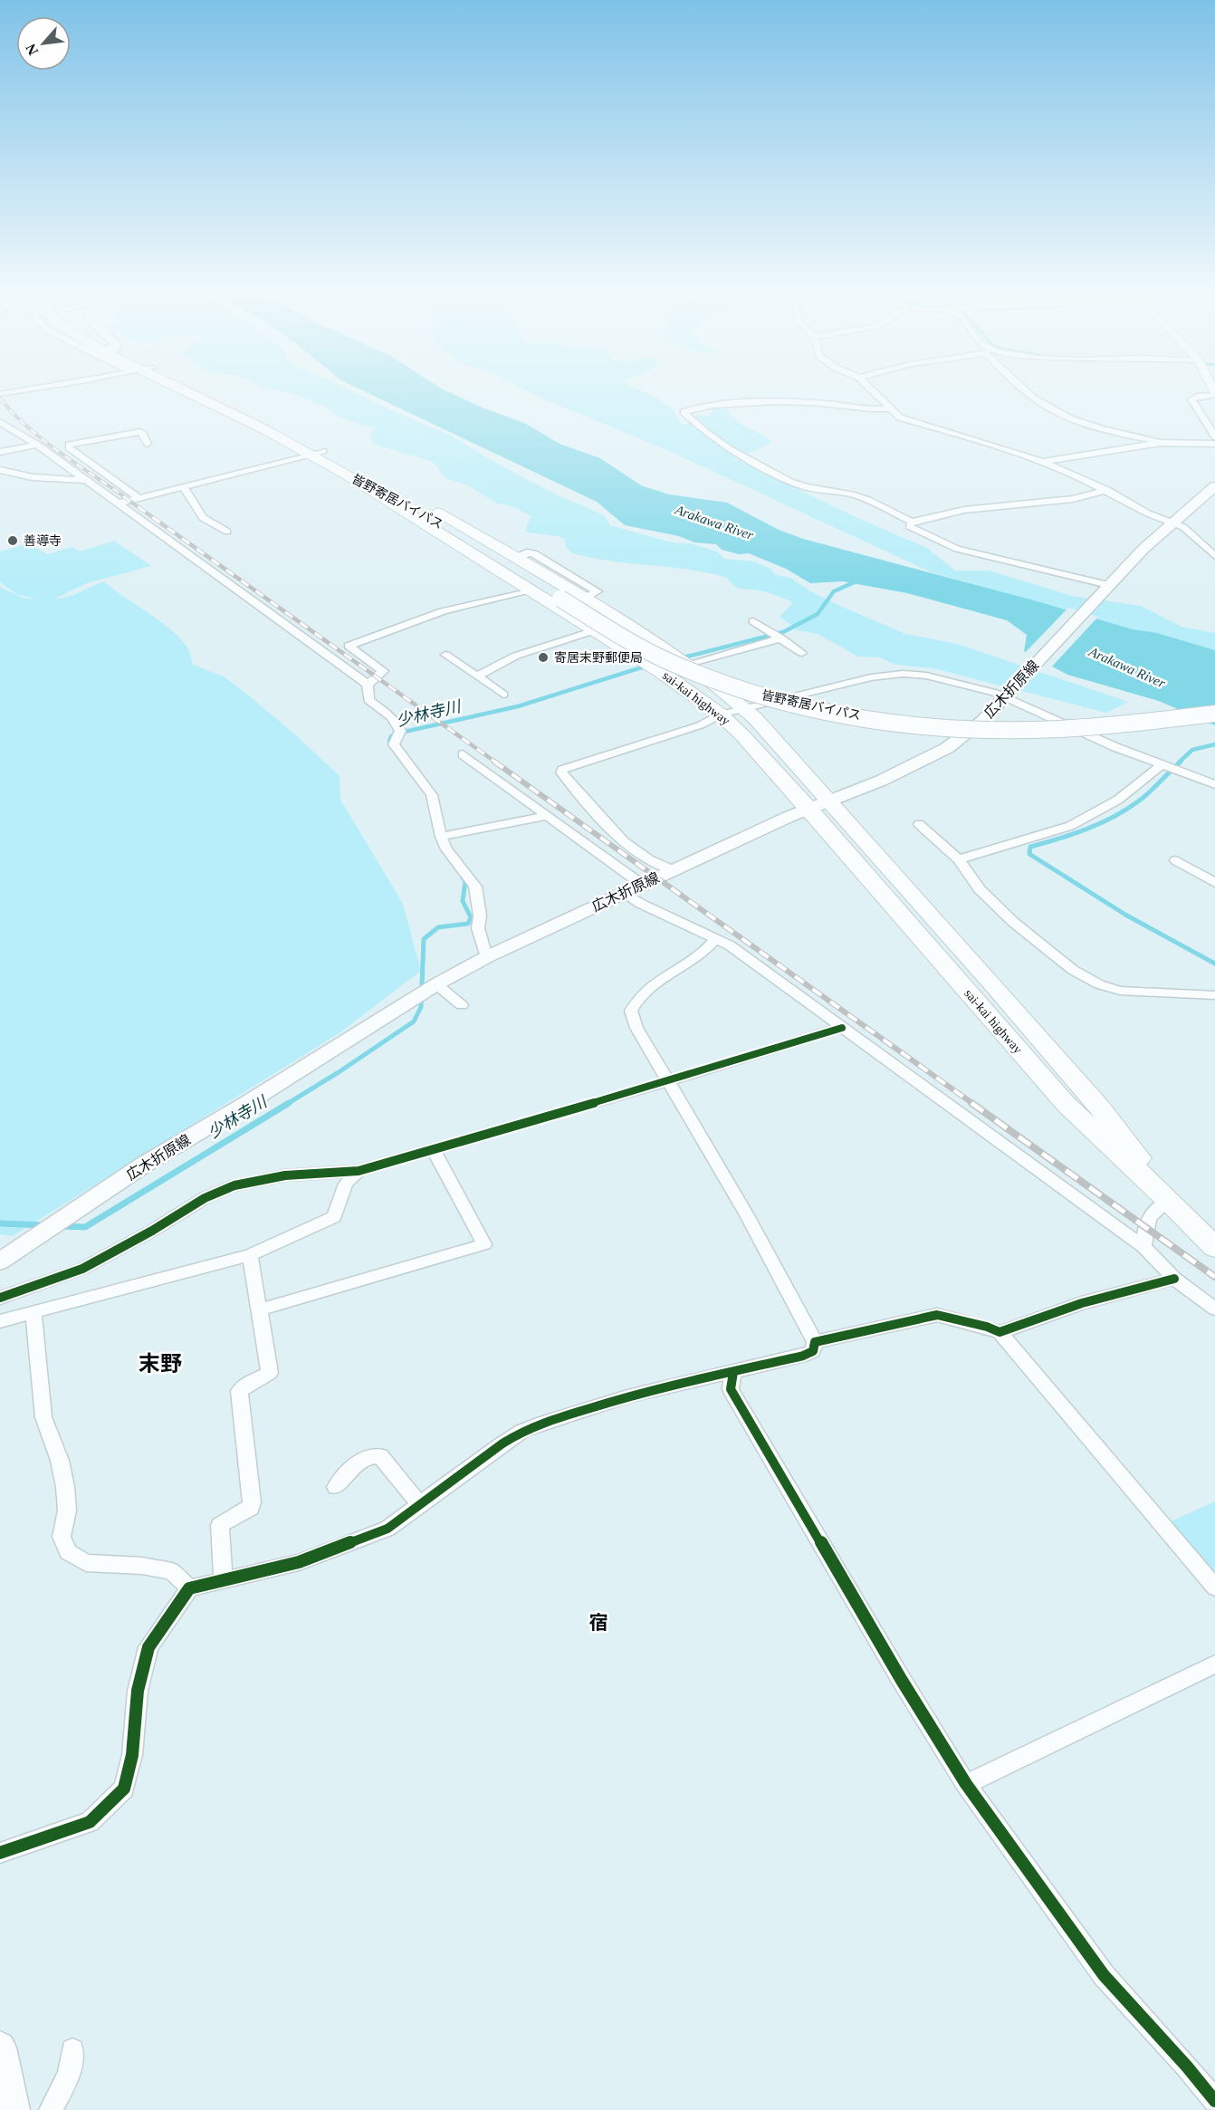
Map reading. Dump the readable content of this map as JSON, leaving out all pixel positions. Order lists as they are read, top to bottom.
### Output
{
  "streets": {
    "highway": ["皆野寄居バイパス", "sai-kai highway"],
    "main road": ["広木折原線"]
  },
  "crossings": [
    ["皆野寄居バイパス", "sai-kai highway"],
    ["広木折原線", "sai-kai highway"]
  ],
  "districts": ["末野", "宿"],
  "water": ["Arakawa River", "少林寺川"],
  "places": ["善導寺", "寄居末野郵便局"],
  "north": "bottom left"
}
